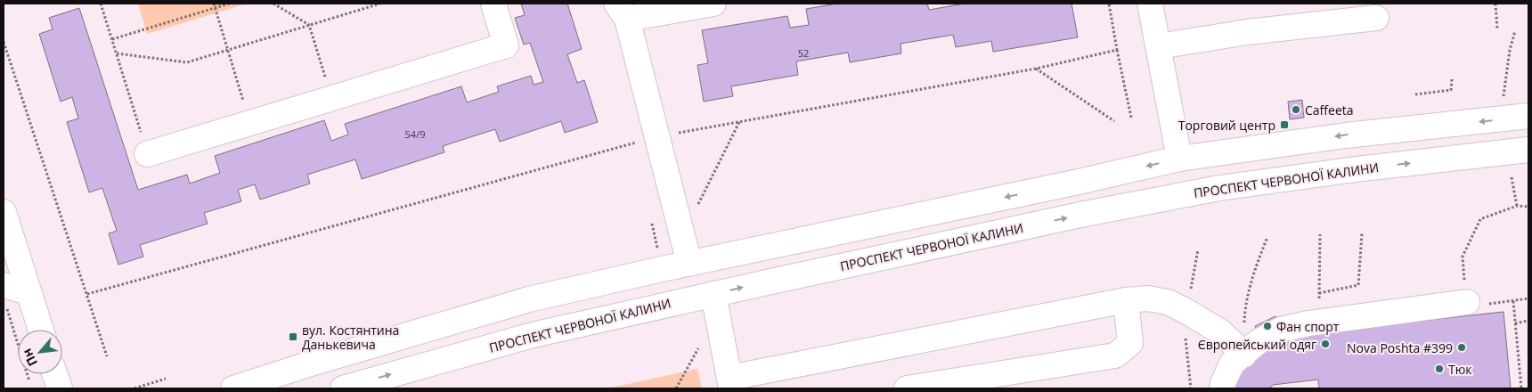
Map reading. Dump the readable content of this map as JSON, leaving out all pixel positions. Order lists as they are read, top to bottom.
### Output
{
  "streets": {
    "main road": ["ПРОСПЕКТ ЧЕРВОНОЇ КАЛИНИ"]
  },
  "places": {
    "other": [
      "Caffeeta",
      "Фан спорт",
      "Європейський одяг",
      "Nova Poshta #399",
      "Тюк"
    ],
    "transit": ["Торговий центр", "вул. Костянтина Данькевича"]
  },
  "house_numbers": ["52", "54/9"],
  "north": "bottom left"
}
